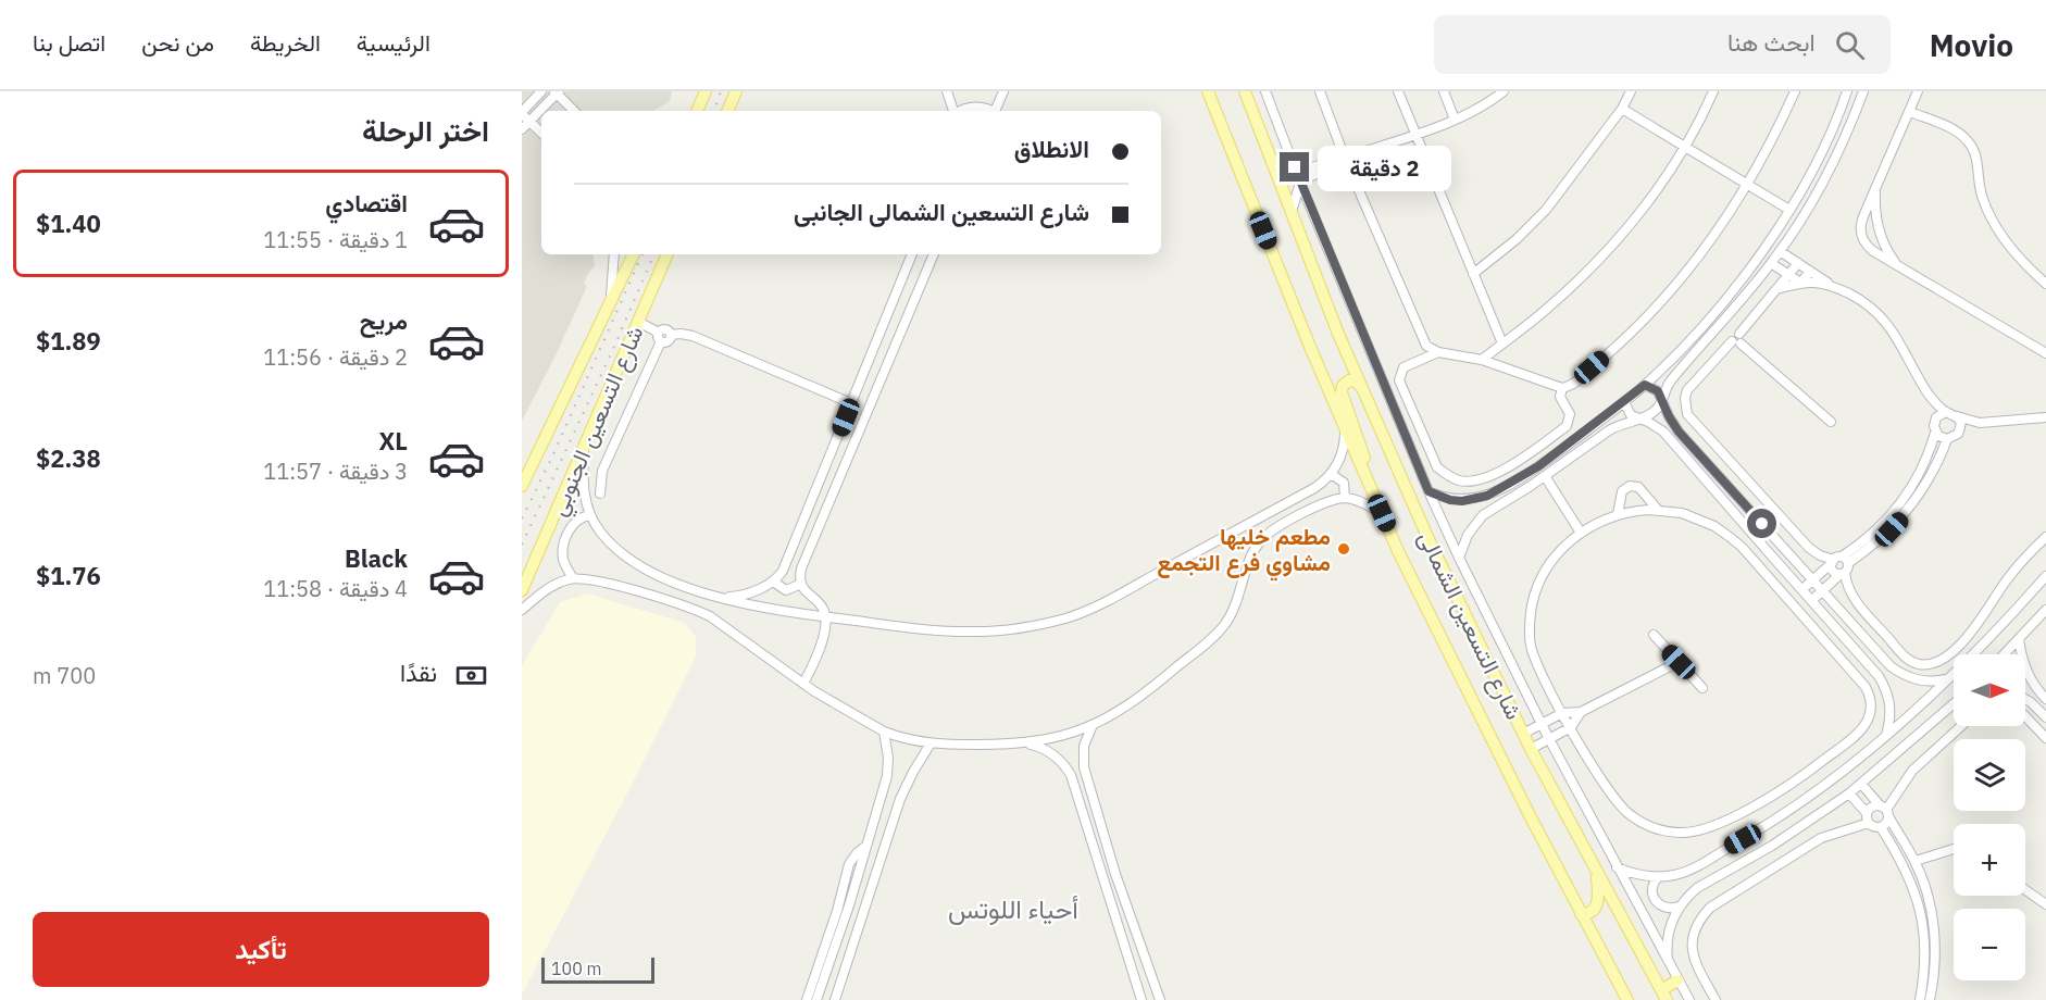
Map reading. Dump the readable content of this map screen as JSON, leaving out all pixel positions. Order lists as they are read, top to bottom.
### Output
{
  "streets": {
    "main road": ["شارع التسعين الجنوبي", "شارع التسعين الشمالى"]
  },
  "districts": ["أحياء اللوتس"],
  "places": ["مطعم خليها مشاوي فرع التجمع"],
  "scale_bar": "100 m",
  "north": "right",
  "page": {
    "header": "Movio",
    "search": "ابحث هنا",
    "nav": [
      "الرئيسية",
      "الخريطة",
      "من نحن",
      "اتصل بنا"
    ],
    "heading": "اختر الرحلة",
    "banner": ["الانطلاق", "شارع التسعين الشمالى الجانبى"],
    "bubble": "2 دقيقة",
    "list": [
      {
        "name": "اقتصادي",
        "note": "1 دقيقة · 11:55",
        "value": "$1.40"
      },
      {
        "name": "مريح",
        "note": "2 دقيقة · 11:56",
        "value": "$1.89"
      },
      {
        "name": "XL",
        "note": "3 دقيقة · 11:57",
        "value": "$2.38"
      },
      {
        "name": "Black",
        "note": "4 دقيقة · 11:58",
        "value": "$1.76"
      }
    ],
    "pay": ["نقدًا", "700 m"],
    "map_buttons": ["+", "−"],
    "buttons": "تأكيد",
    "scale": "100 m"
  }
}
